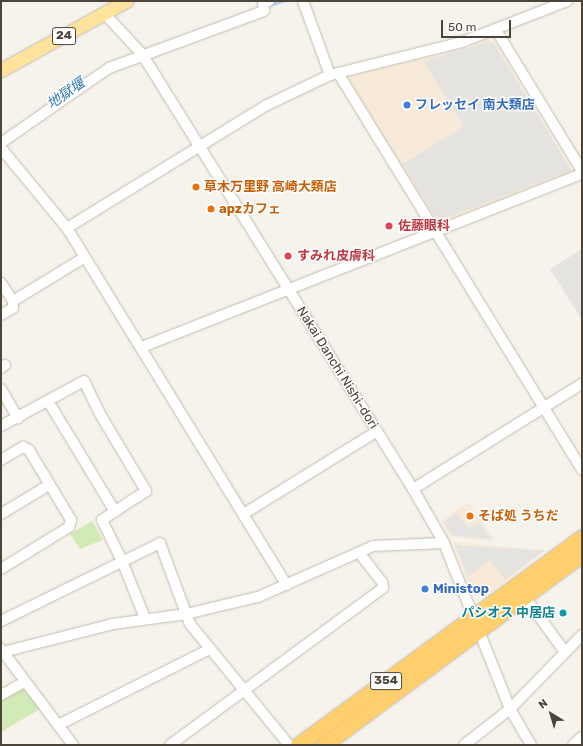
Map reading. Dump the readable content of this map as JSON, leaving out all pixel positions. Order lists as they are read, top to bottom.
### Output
{
  "streets": {
    "highway": ["354"],
    "main road": ["24"],
    "street": ["Nakai Danchi Nishi-dori"]
  },
  "crossings": [
    ["24", "Nakai Danchi Nishi-dori"],
    ["Nakai Danchi Nishi-dori", "354"]
  ],
  "water": ["地獄堰"],
  "places": [
    "フレッセイ 南大類店",
    "草木万里野 高崎大類店",
    "apzカフェ",
    "佐藤眼科",
    "すみれ皮膚科",
    "そば処 うちだ",
    "Ministop",
    "パシオス 中居店"
  ],
  "scale_bar": "50 m",
  "north": "top left"
}
